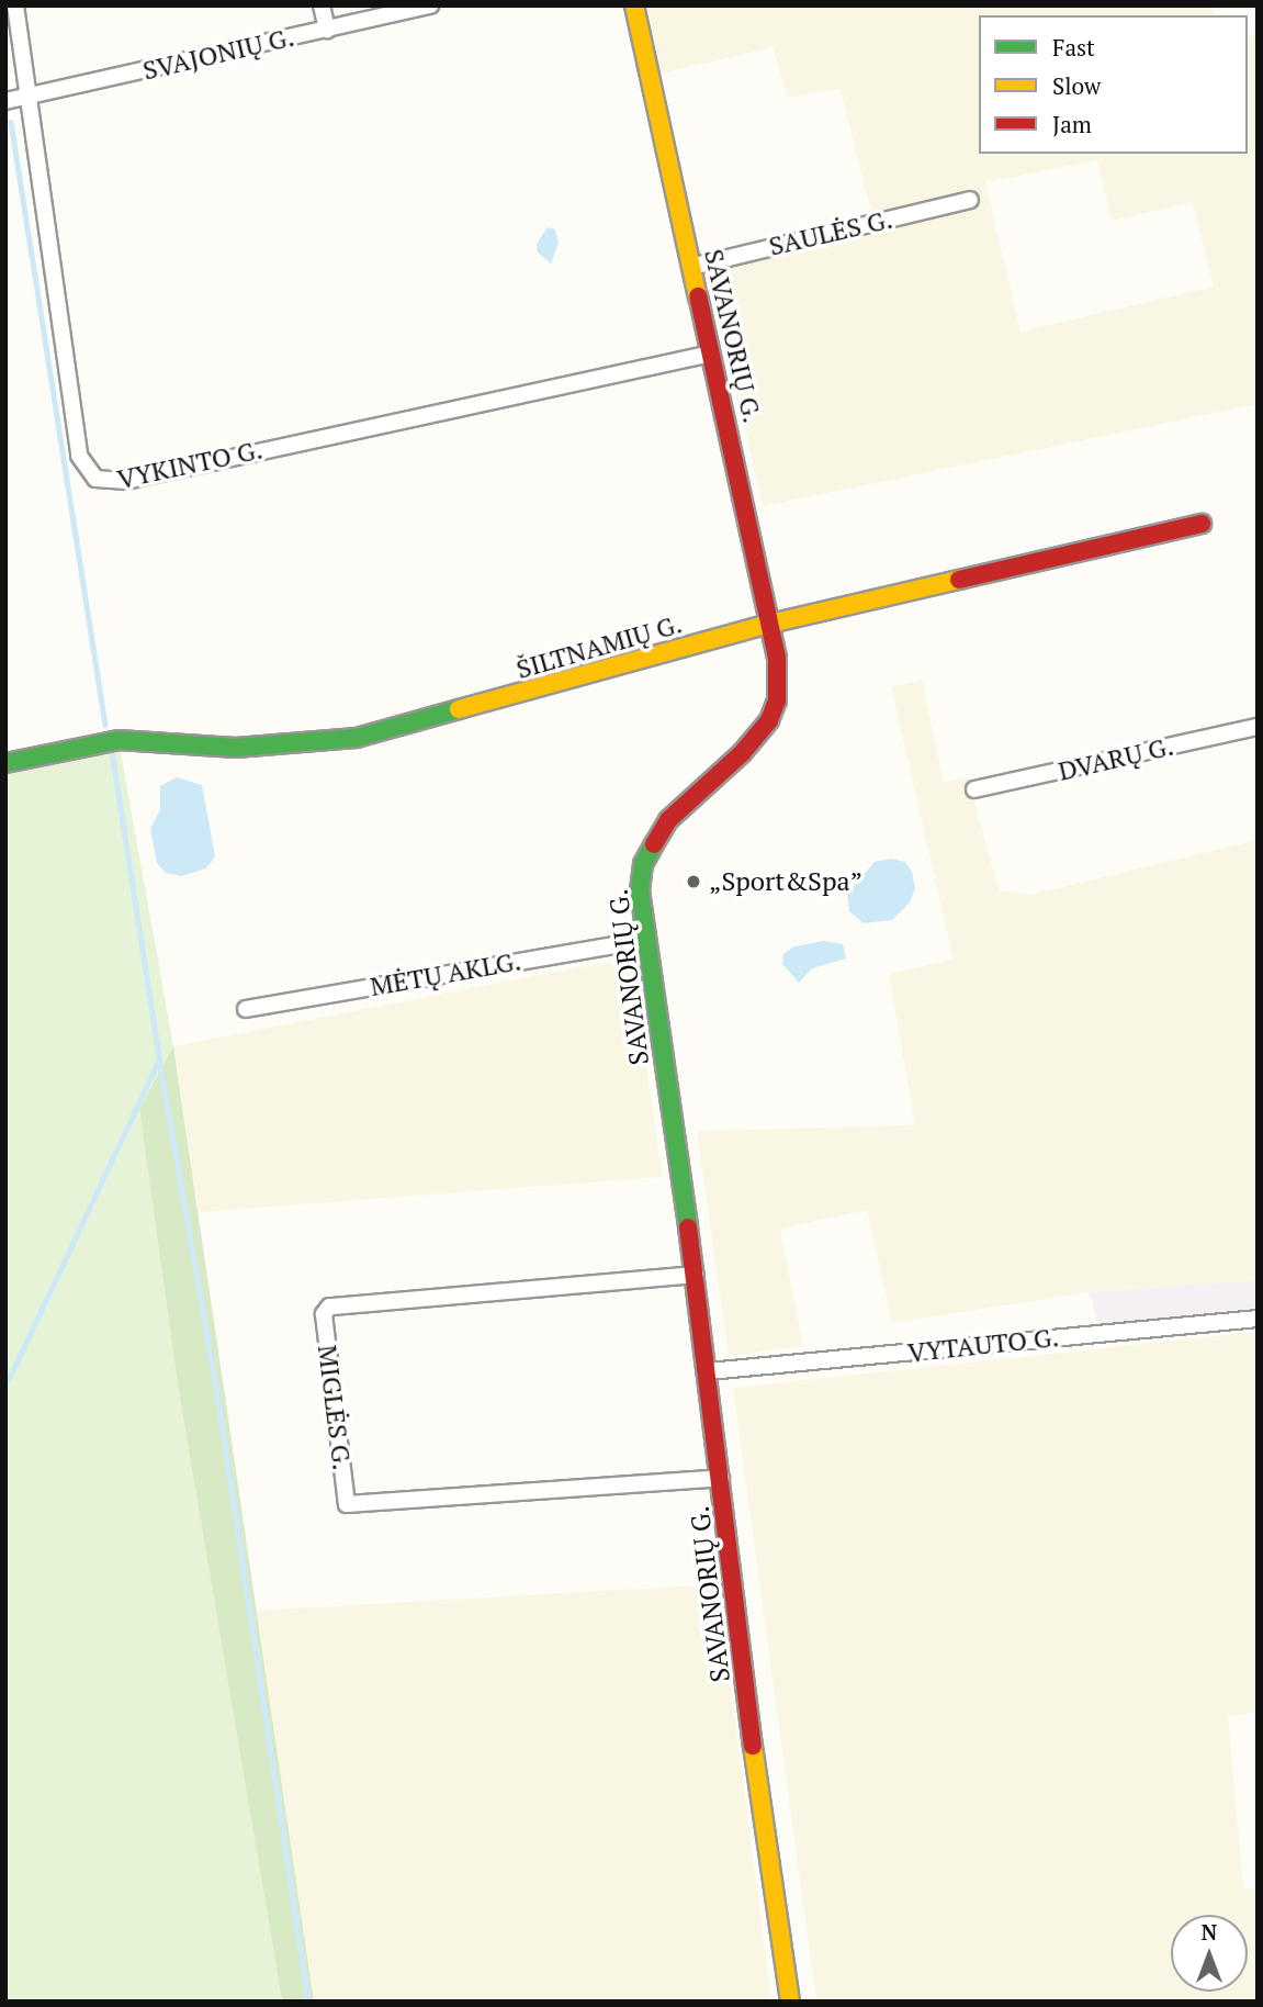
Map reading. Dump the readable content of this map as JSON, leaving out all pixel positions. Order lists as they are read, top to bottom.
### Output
{
  "streets": {
    "street": [
      "SVAJONIŲ G.",
      "SAULĖS G.",
      "SAVANORIŲ G.",
      "VYKINTO G.",
      "ŠILTNAMIŲ G.",
      "DVARŲ G.",
      "MĖTŲ AKLG.",
      "VYTAUTO G.",
      "MIGLĖS G."
    ]
  },
  "crossings": [
    ["SVAJONIŲ G.", "VYKINTO G."],
    ["SAULĖS G.", "SAVANORIŲ G."],
    ["SAVANORIŲ G.", "VYKINTO G."],
    ["SAVANORIŲ G.", "ŠILTNAMIŲ G."],
    ["SAVANORIŲ G.", "MĖTŲ AKLG."],
    ["SAVANORIŲ G.", "VYTAUTO G."],
    ["SAVANORIŲ G.", "MIGLĖS G."]
  ],
  "places": ["„Sport&Spa”"],
  "legend": ["Fast", "Slow", "Jam"],
  "north": "top"
}
